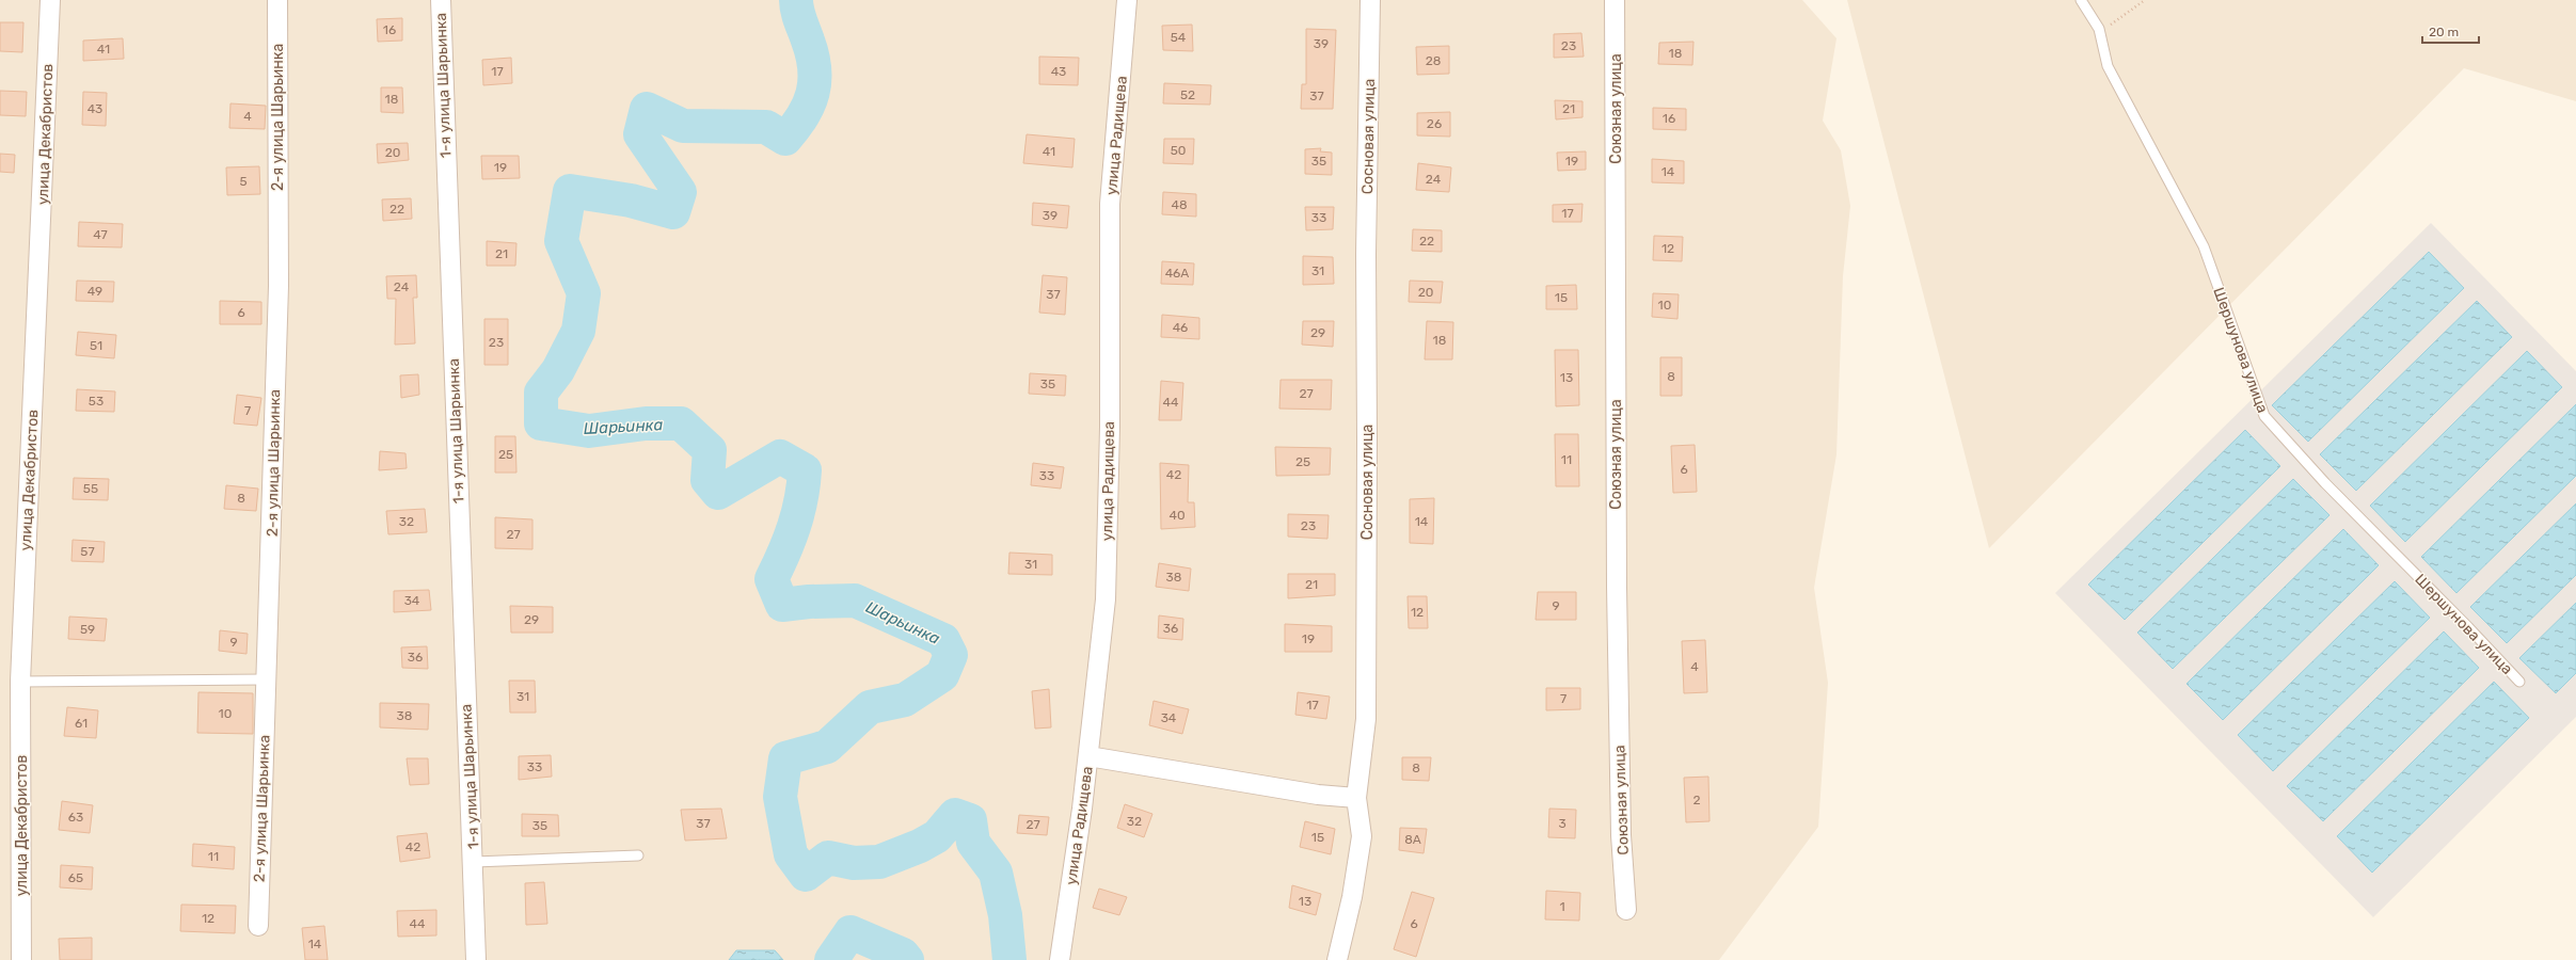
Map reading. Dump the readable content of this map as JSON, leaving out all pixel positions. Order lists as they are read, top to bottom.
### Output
{
  "streets": {
    "street": [
      "1-я улица Шарьинка",
      "Союзная улица",
      "2-я улица Шарьинка",
      "улица Декабристов",
      "улица Радищева",
      "Сосновая улица"
    ],
    "lane": ["Шершунова улица"]
  },
  "water": ["Шарьинка"],
  "house_numbers": [
    "16",
    "54",
    "39",
    "23",
    "41",
    "18",
    "28",
    "17",
    "43",
    "52",
    "37",
    "18",
    "43",
    "21",
    "4",
    "16",
    "26",
    "50",
    "41",
    "20",
    "35",
    "19",
    "19",
    "14",
    "24",
    "5",
    "48",
    "22",
    "17",
    "39",
    "33",
    "47",
    "22",
    "12",
    "21",
    "31",
    "46А",
    "24",
    "49",
    "20",
    "37",
    "15",
    "10",
    "6",
    "46",
    "29",
    "18",
    "23",
    "51",
    "8",
    "13",
    "35",
    "27",
    "53",
    "44",
    "7",
    "25",
    "11",
    "25",
    "6",
    "42",
    "33",
    "55",
    "8",
    "40",
    "32",
    "14",
    "23",
    "27",
    "57",
    "31",
    "38",
    "21",
    "34",
    "9",
    "12",
    "29",
    "36",
    "59",
    "19",
    "9",
    "36",
    "4",
    "31",
    "7",
    "17",
    "10",
    "38",
    "34",
    "61",
    "33",
    "8",
    "2",
    "63",
    "32",
    "37",
    "3",
    "27",
    "35",
    "15",
    "8А",
    "42",
    "11",
    "65",
    "13",
    "1",
    "12",
    "44",
    "6",
    "14"
  ],
  "scale_bar": "20 m"
}
